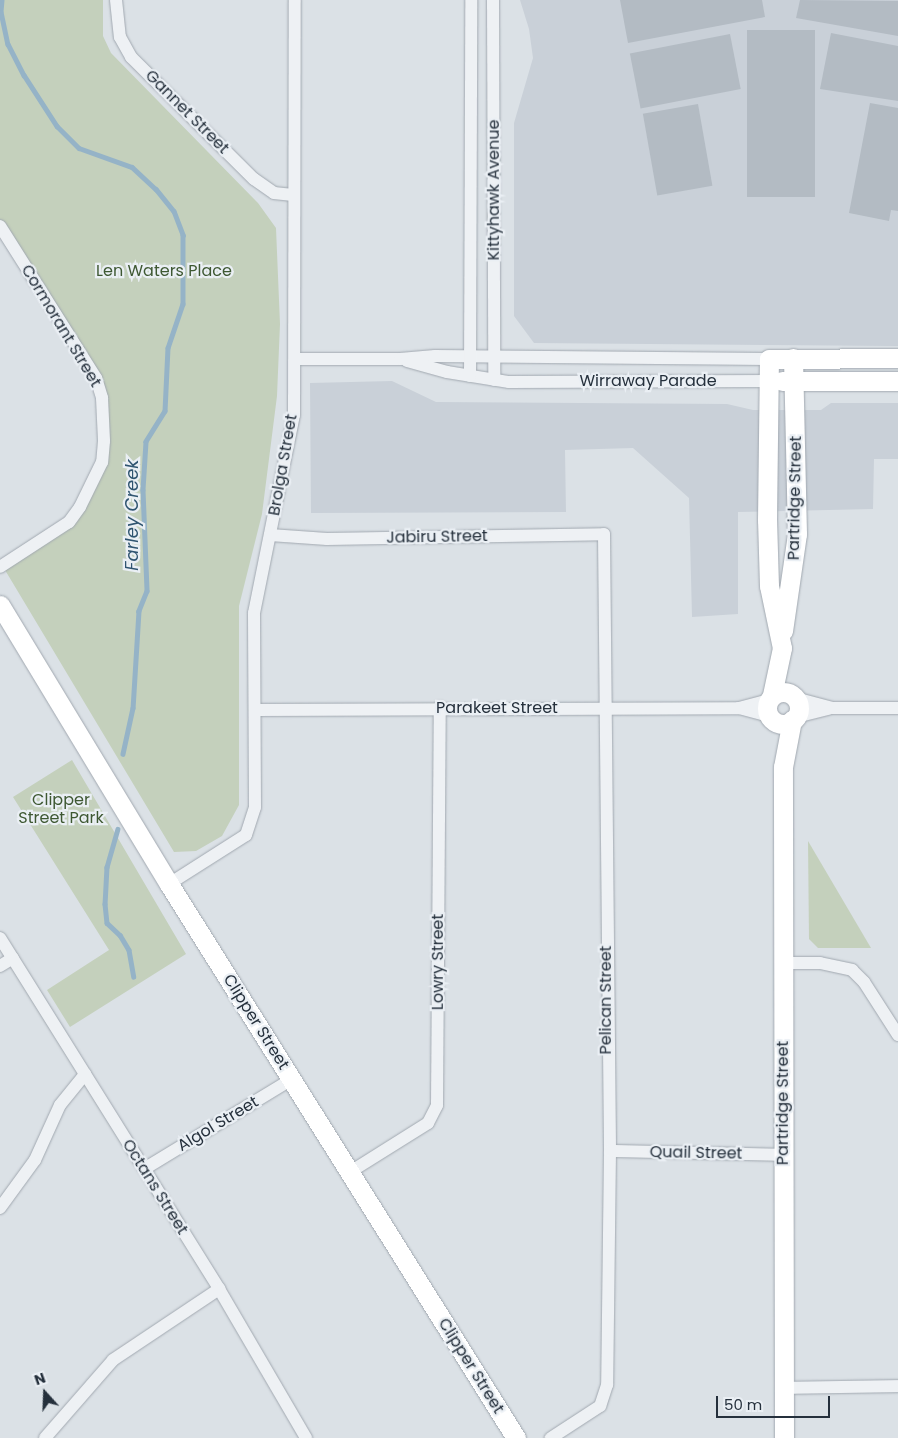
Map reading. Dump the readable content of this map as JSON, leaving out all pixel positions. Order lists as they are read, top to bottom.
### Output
{
  "streets": {
    "street": [
      "Gannet Street",
      "Kittyhawk Avenue",
      "Cormorant Street",
      "Wirraway Parade",
      "Brolga Street",
      "Partridge Street",
      "Jabiru Street",
      "Parakeet Street",
      "Lowry Street",
      "Pelican Street",
      "Clipper Street",
      "Algol Street",
      "Quail Street",
      "Octans Street"
    ]
  },
  "crossings": [
    ["Gannet Street", "Brolga Street"],
    ["Kittyhawk Avenue", "Wirraway Parade"],
    ["Wirraway Parade", "Brolga Street"],
    ["Wirraway Parade", "Partridge Street"],
    ["Brolga Street", "Jabiru Street"],
    ["Brolga Street", "Parakeet Street"],
    ["Brolga Street", "Clipper Street"],
    ["Partridge Street", "Parakeet Street"],
    ["Partridge Street", "Quail Street"],
    ["Jabiru Street", "Pelican Street"],
    ["Parakeet Street", "Lowry Street"],
    ["Parakeet Street", "Pelican Street"],
    ["Lowry Street", "Clipper Street"],
    ["Pelican Street", "Quail Street"],
    ["Clipper Street", "Algol Street"],
    ["Algol Street", "Octans Street"]
  ],
  "water": ["Farley Creek"],
  "parks": ["Len Waters Place", "Clipper Street Park"],
  "scale_bar": "50 m",
  "north": "top"
}
